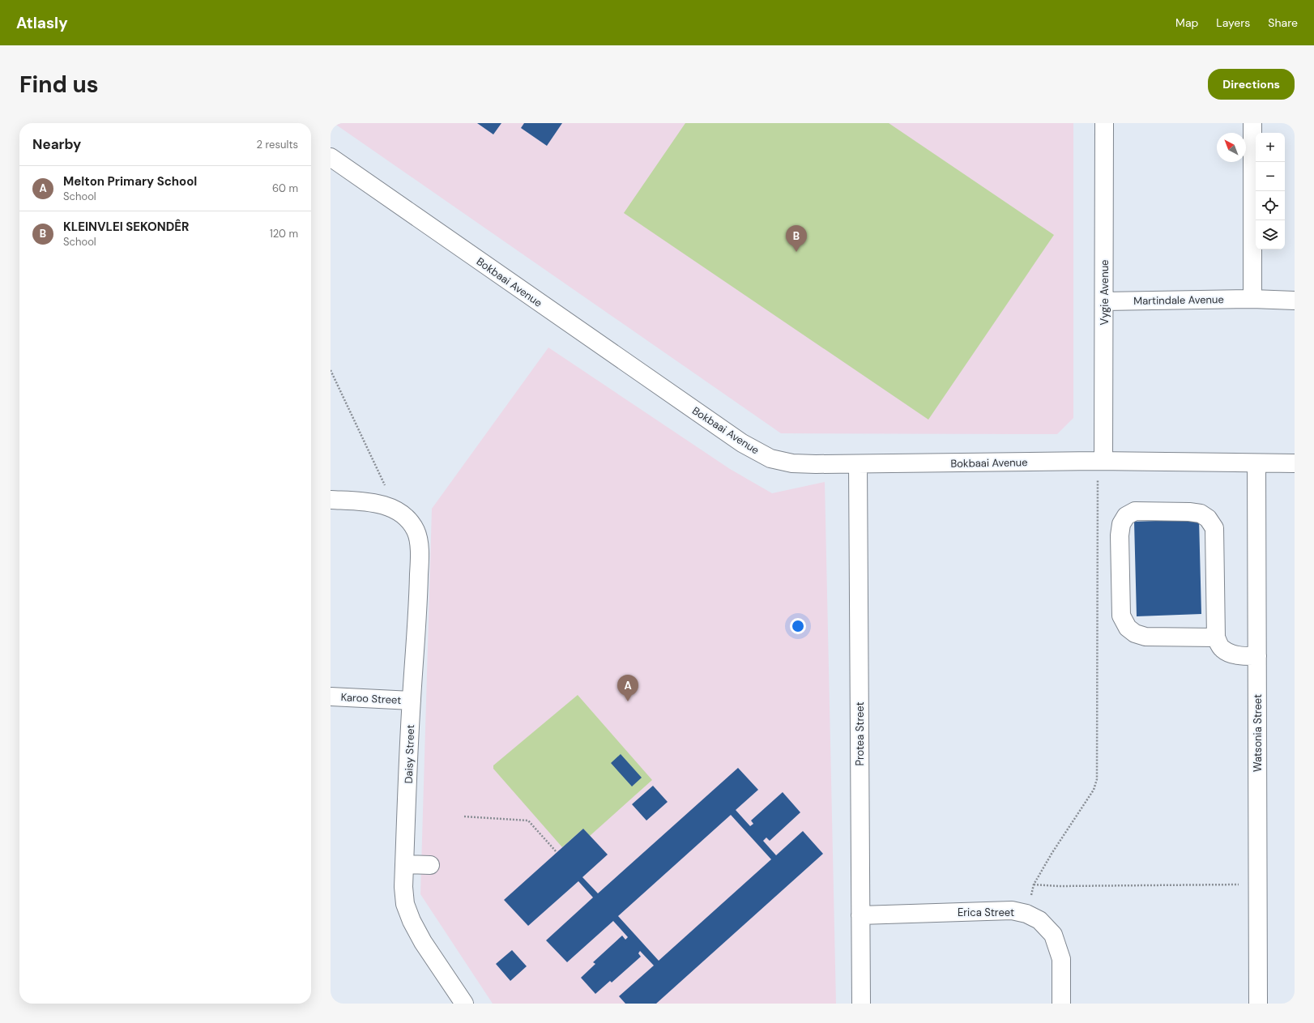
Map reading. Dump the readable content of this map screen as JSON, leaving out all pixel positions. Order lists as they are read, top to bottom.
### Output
{
  "streets": {
    "street": [
      "Bokbaai Avenue",
      "Vygie Avenue",
      "Martindale Avenue",
      "Karoo Street",
      "Watsonia Street",
      "Protea Street",
      "Daisy Street",
      "Erica Street"
    ]
  },
  "crossings": [
    ["Bokbaai Avenue", "Vygie Avenue"],
    ["Bokbaai Avenue", "Watsonia Street"],
    ["Bokbaai Avenue", "Protea Street"],
    ["Vygie Avenue", "Martindale Avenue"],
    ["Karoo Street", "Daisy Street"],
    ["Protea Street", "Erica Street"]
  ],
  "north": "top left",
  "page": {
    "header": "Atlasly",
    "nav": ["Map", "Layers", "Share"],
    "buttons": "Directions",
    "title": "Find us",
    "heading": ["Nearby", "2 results"],
    "map_buttons": ["+", "−"],
    "list": [
      {
        "mark": "A",
        "name": "Melton Primary School",
        "note": "School",
        "value": "60 m"
      },
      {
        "mark": "B",
        "name": "KLEINVLEI SEKONDÊR",
        "note": "School",
        "value": "120 m"
      }
    ],
    "pins": ["B", "A"]
  }
}
